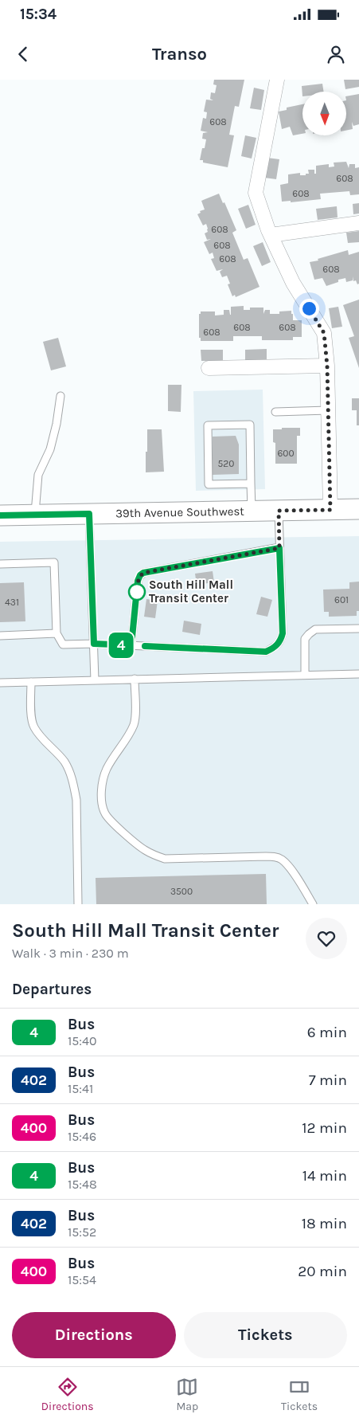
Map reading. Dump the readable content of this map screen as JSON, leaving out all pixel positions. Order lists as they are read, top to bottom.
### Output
{
  "streets": {
    "main road": ["39th Avenue Southwest"]
  },
  "places": ["South Hill Mall Transit Center"],
  "lines": ["bus line 4"],
  "house_numbers": [
    "608",
    "608",
    "608",
    "608",
    "608",
    "608",
    "608",
    "608",
    "608",
    "608",
    "600",
    "520",
    "601",
    "431",
    "3500"
  ],
  "north": "bottom",
  "page": {
    "status": "15:34",
    "header": "Transo",
    "on_map": "4",
    "heading": [
      ["South Hill Mall Transit Center", "Walk · 3 min · 230 m"],
      "Departures"
    ],
    "list": [
      {
        "mark": "4",
        "name": "Bus",
        "note": "15:40",
        "value": "6 min"
      },
      {
        "mark": "402",
        "name": "Bus",
        "note": "15:41",
        "value": "7 min"
      },
      {
        "mark": "400",
        "name": "Bus",
        "note": "15:46",
        "value": "12 min"
      },
      {
        "mark": "4",
        "name": "Bus",
        "note": "15:48",
        "value": "14 min"
      },
      {
        "mark": "402",
        "name": "Bus",
        "note": "15:52",
        "value": "18 min"
      },
      {
        "mark": "400",
        "name": "Bus",
        "note": "15:54",
        "value": "20 min"
      }
    ],
    "buttons": ["Directions", "Tickets"],
    "tabs": ["Directions", "Map", "Tickets"]
  }
}
